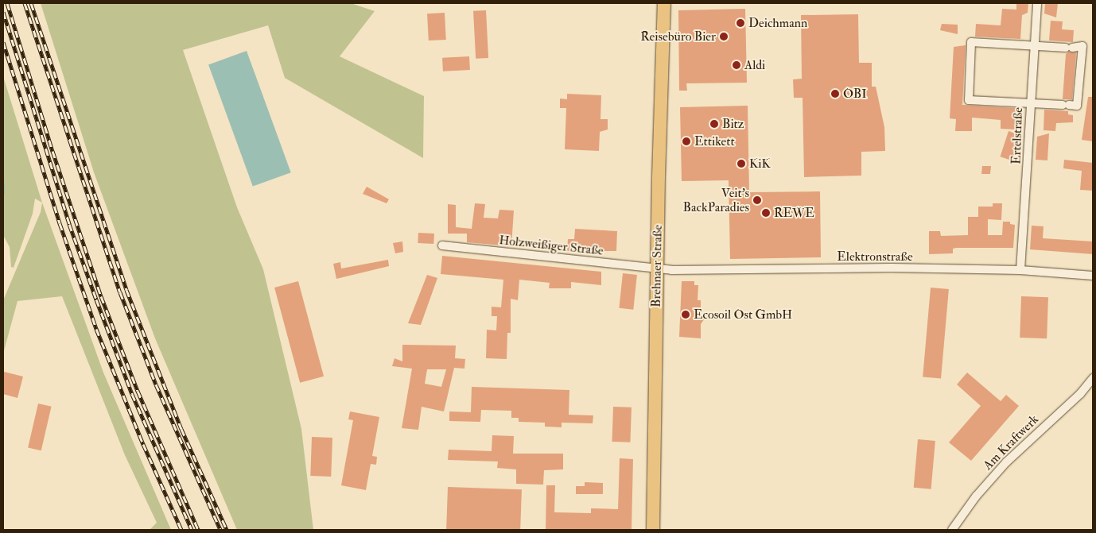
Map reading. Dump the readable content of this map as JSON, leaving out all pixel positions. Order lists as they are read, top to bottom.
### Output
{
  "streets": {
    "main road": ["Brehnaer Straße"],
    "street": [
      "Ertelstraße",
      "Holzweißiger Straße",
      "Elektronstraße",
      "Am Kraftwerk"
    ]
  },
  "crossings": [
    ["Ertelstraße", "Elektronstraße"],
    ["Holzweißiger Straße", "Elektronstraße"],
    ["Holzweißiger Straße", "Brehnaer Straße"],
    ["Elektronstraße", "Brehnaer Straße"]
  ],
  "places": [
    "Deichmann",
    "Reisebüro Bier",
    "Aldi",
    "OBI",
    "Bitz",
    "Ettikett",
    "KiK",
    "Veit's BackParadies",
    "REWE",
    "Ecosoil Ost GmbH"
  ]
}
